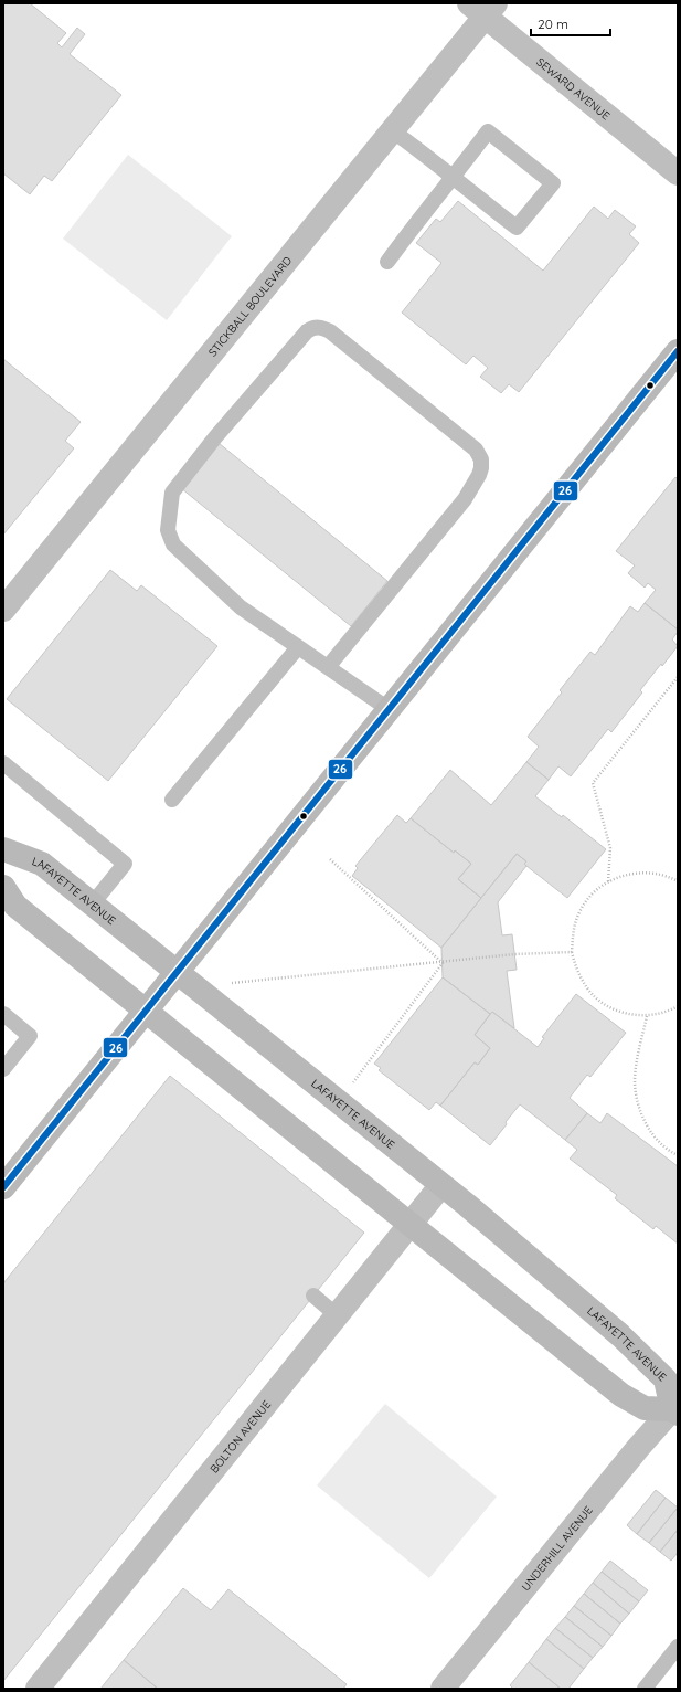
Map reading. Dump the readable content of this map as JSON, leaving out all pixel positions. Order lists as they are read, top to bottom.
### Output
{
  "streets": {
    "street": [
      "SEWARD AVENUE",
      "STICKBALL BOULEVARD",
      "LAFAYETTE AVENUE",
      "BOLTON AVENUE",
      "UNDERHILL AVENUE"
    ]
  },
  "crossings": [
    ["SEWARD AVENUE", "STICKBALL BOULEVARD"],
    ["LAFAYETTE AVENUE", "BOLTON AVENUE"],
    ["LAFAYETTE AVENUE", "UNDERHILL AVENUE"]
  ],
  "lines": ["transit line 26"],
  "scale_bar": "20 m"
}
